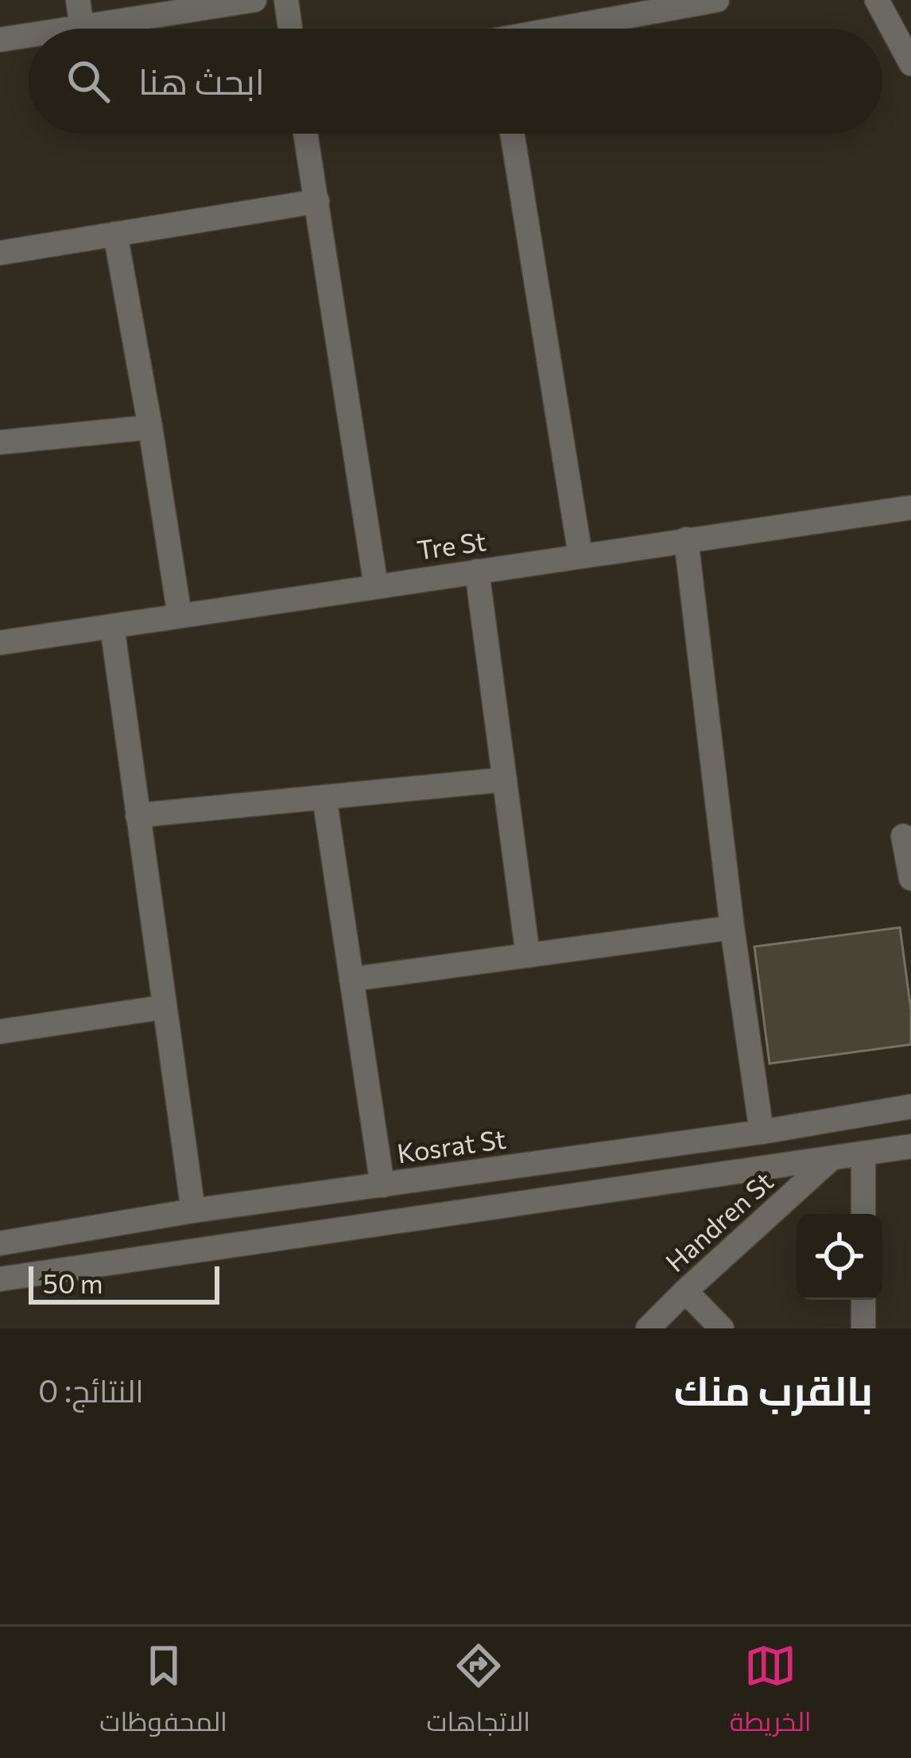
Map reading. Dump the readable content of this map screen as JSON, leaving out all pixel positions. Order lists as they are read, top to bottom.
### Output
{
  "streets": {
    "street": ["Tre St", "Kosrat St", "Handren St"]
  },
  "scale_bar": "50 m",
  "page": {
    "search": "ابحث هنا",
    "scale": "50 m",
    "heading": ["بالقرب منك", "النتائج: 0"],
    "nav": ["الخريطة", "الاتجاهات", "المحفوظات"]
  }
}
